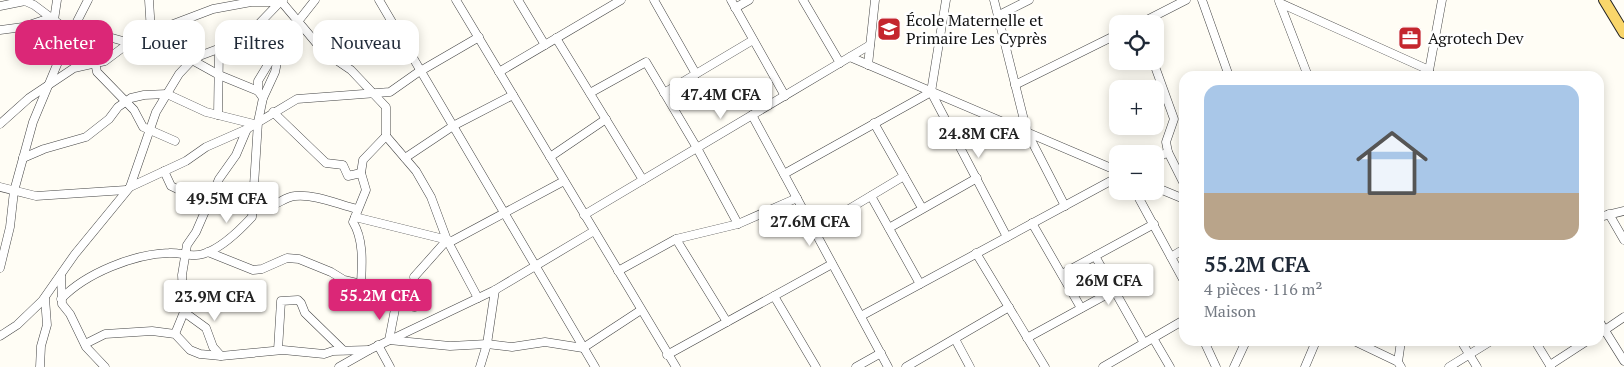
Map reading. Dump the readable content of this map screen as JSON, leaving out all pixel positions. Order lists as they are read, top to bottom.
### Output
{
  "places": {
    "school or university": ["École Maternelle et Primaire Les Cyprès"],
    "office": ["Agrotech Dev"]
  },
  "page": {
    "map_buttons": ["+", "−"],
    "chip": [
      "Acheter",
      "Louer",
      "Filtres",
      "Nouveau"
    ],
    "list": [
      {
        "name": "55.2M CFA",
        "note": "4 pièces · 116 m² · Maison"
      }
    ],
    "price": [
      "47.4M CFA",
      "24.8M CFA",
      "49.5M CFA",
      "27.6M CFA",
      "26M CFA",
      "55.2M CFA",
      "23.9M CFA"
    ]
  }
}
